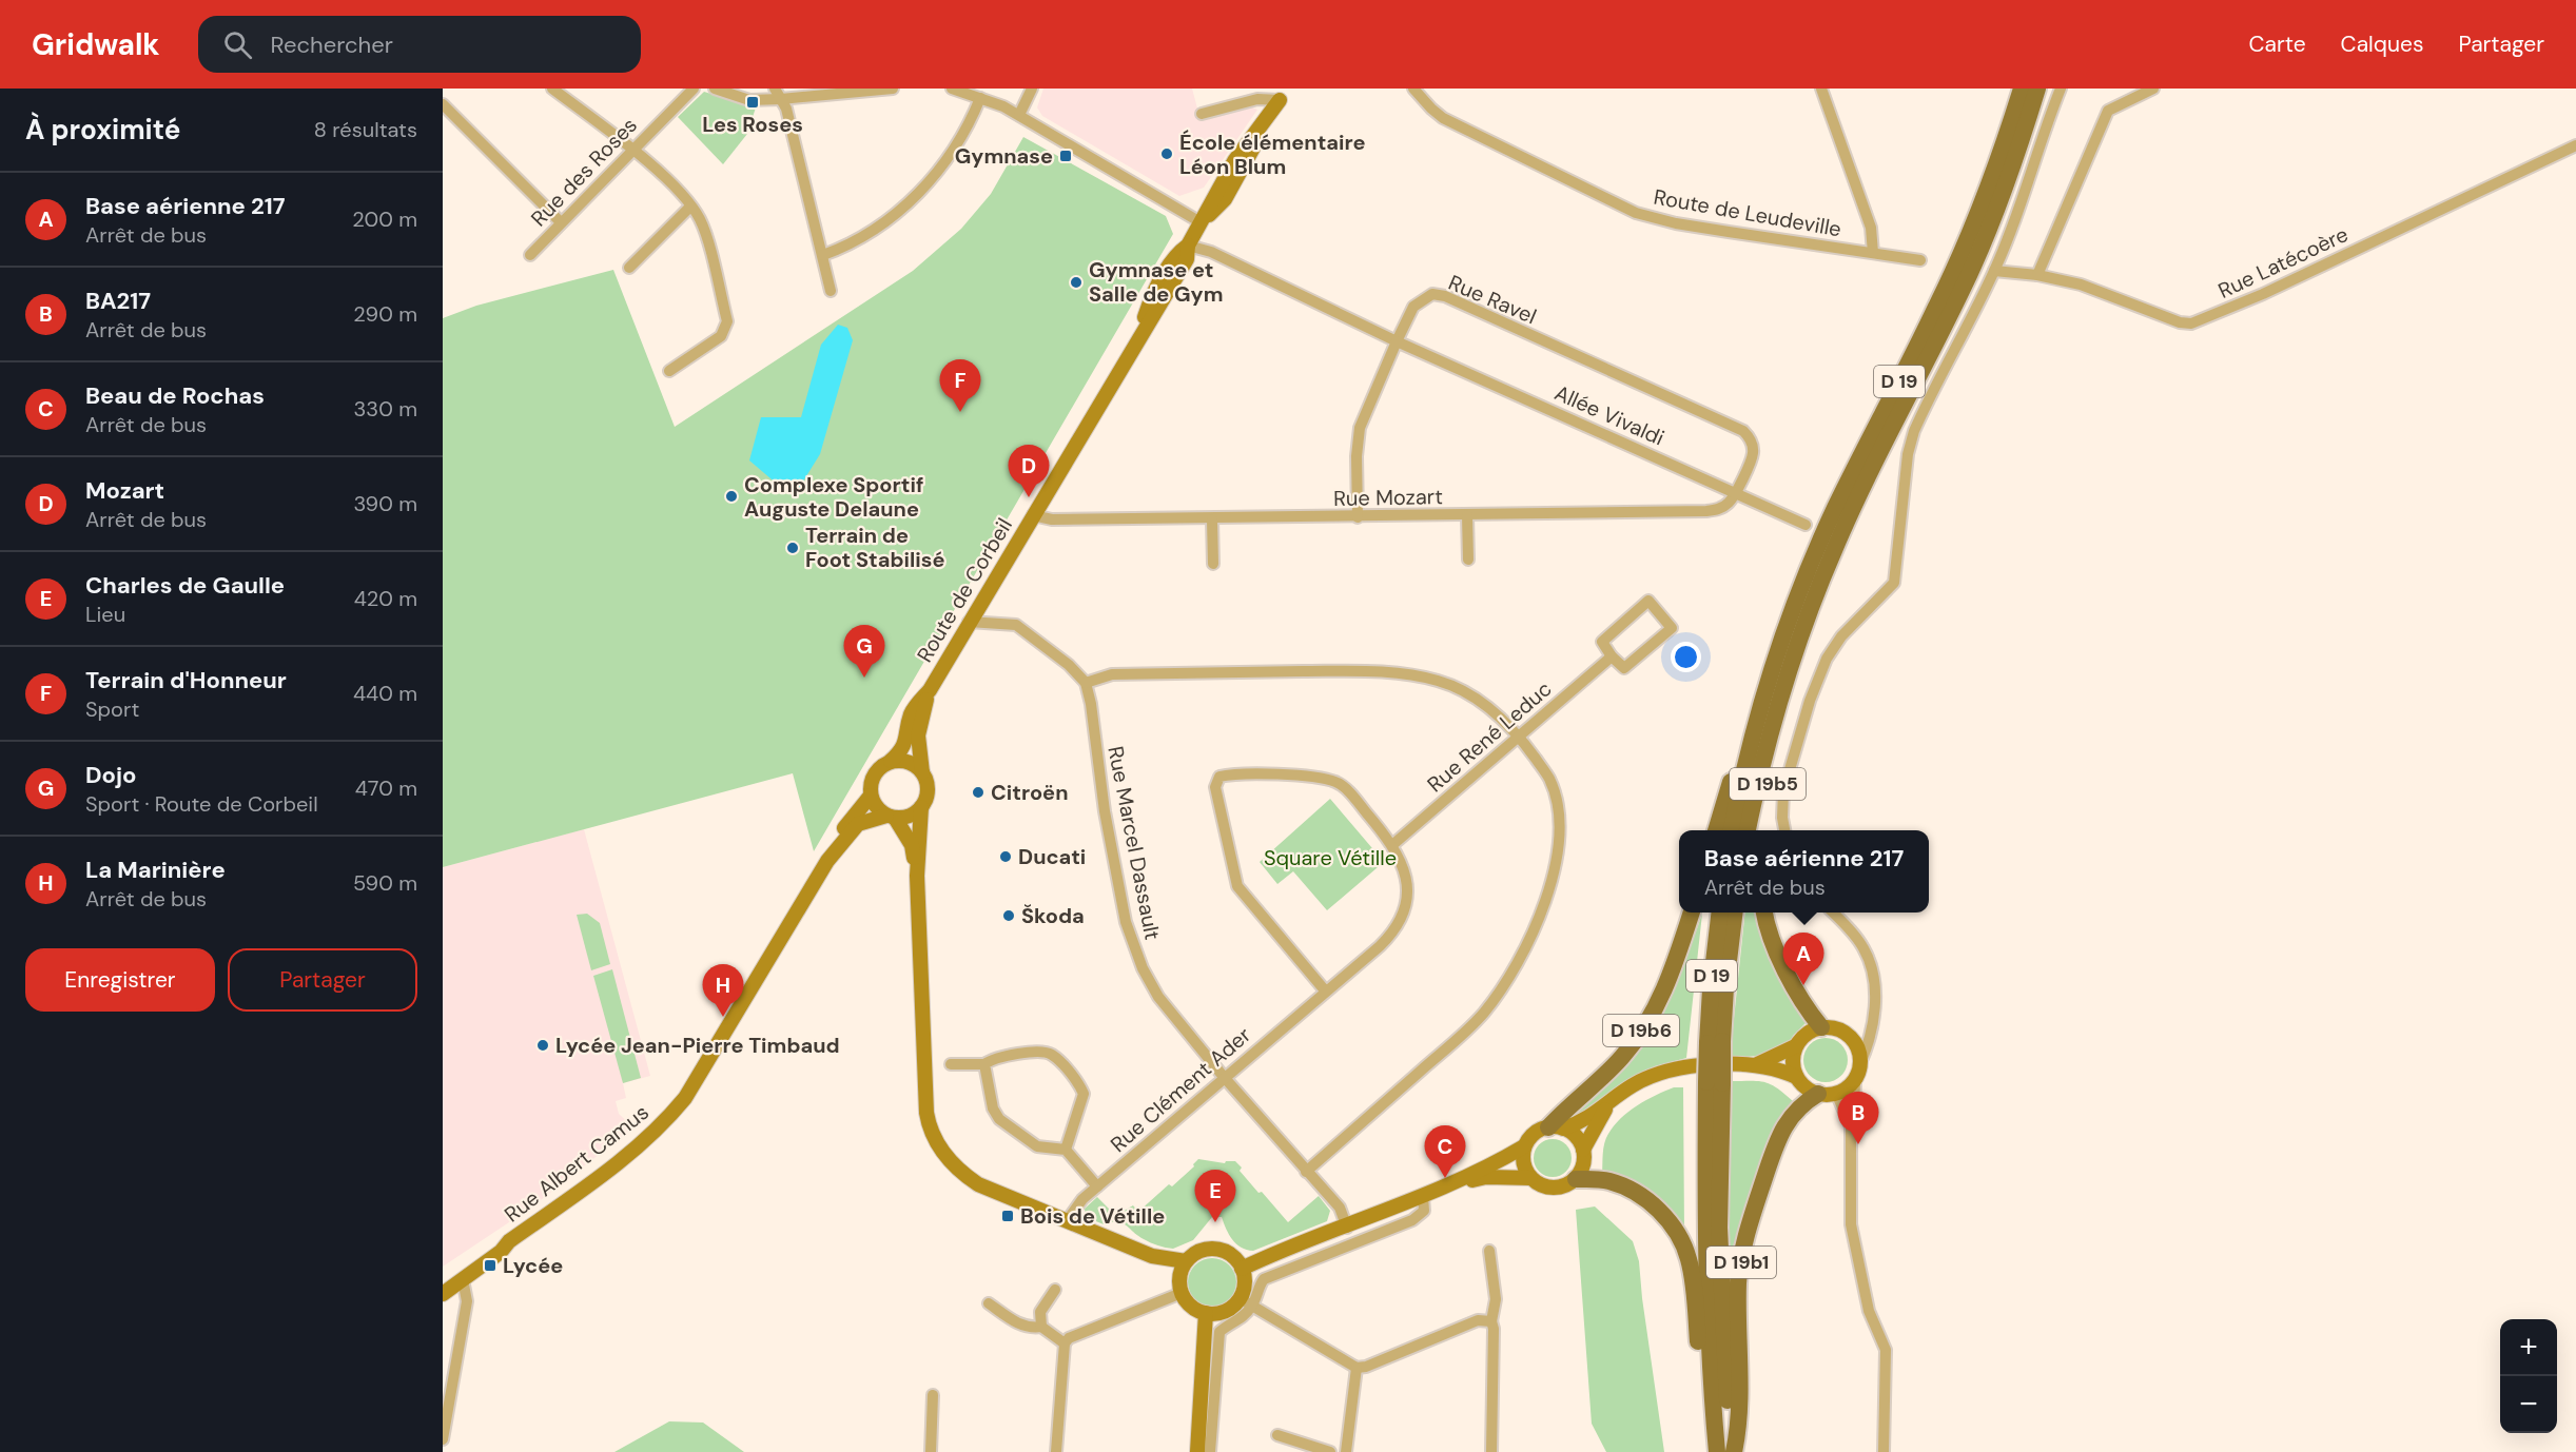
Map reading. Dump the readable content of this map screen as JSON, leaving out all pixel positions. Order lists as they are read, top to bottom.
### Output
{
  "streets": {
    "main road": [
      "D 19",
      "Route de Corbeil",
      "D 19b5",
      "D 19b6",
      "Rue Albert Camus",
      "D 19b1"
    ],
    "street": [
      "Rue des Roses",
      "Route de Leudeville",
      "Rue Latécoère",
      "Rue Ravel",
      "Allée Vivaldi",
      "Rue Mozart",
      "Rue René Leduc",
      "Rue Marcel Dassault",
      "Rue Clément Ader"
    ]
  },
  "crossings": [
    ["Rue Ravel", "Allée Vivaldi"],
    ["Rue Ravel", "Rue Mozart"],
    ["D 19", "D 19b5"],
    ["D 19", "D 19b1"],
    ["Allée Vivaldi", "Rue Mozart"],
    ["Rue Mozart", "Route de Corbeil"],
    ["Route de Corbeil", "Rue Albert Camus"],
    ["Rue René Leduc", "Rue Clément Ader"],
    ["Rue Marcel Dassault", "Rue Clément Ader"]
  ],
  "parks": ["Square Vétille"],
  "places": {
    "transit": [
      "Les Roses",
      "Gymnase",
      "Bois de Vétille",
      "Lycée"
    ],
    "other": [
      "École élémentaire Léon Blum",
      "Gymnase et Salle de Gym",
      "Complexe Sportif Auguste Delaune",
      "Terrain de Foot Stabilisé",
      "Citroën",
      "Ducati",
      "Škoda",
      "Lycée Jean-Pierre Timbaud"
    ]
  },
  "page": {
    "header": "Gridwalk",
    "search": "Rechercher",
    "nav": ["Carte", "Calques", "Partager"],
    "heading": ["À proximité", "8 résultats"],
    "list": [
      {
        "mark": "A",
        "name": "Base aérienne 217",
        "note": "Arrêt de bus",
        "value": "200 m"
      },
      {
        "mark": "B",
        "name": "BA217",
        "note": "Arrêt de bus",
        "value": "290 m"
      },
      {
        "mark": "C",
        "name": "Beau de Rochas",
        "note": "Arrêt de bus",
        "value": "330 m"
      },
      {
        "mark": "D",
        "name": "Mozart",
        "note": "Arrêt de bus",
        "value": "390 m"
      },
      {
        "mark": "E",
        "name": "Charles de Gaulle",
        "note": "Lieu",
        "value": "420 m"
      },
      {
        "mark": "F",
        "name": "Terrain d'Honneur",
        "note": "Sport",
        "value": "440 m"
      },
      {
        "mark": "G",
        "name": "Dojo",
        "note": "Sport · Route de Corbeil",
        "value": "470 m"
      },
      {
        "mark": "H",
        "name": "La Marinière",
        "note": "Arrêt de bus",
        "value": "590 m"
      }
    ],
    "pins": [
      "F",
      "D",
      "G",
      "A",
      "H",
      "B",
      "C",
      "E"
    ],
    "popup": ["Base aérienne 217", "Arrêt de bus"],
    "buttons": ["Enregistrer", "Partager"],
    "map_buttons": ["+", "−"]
  }
}
